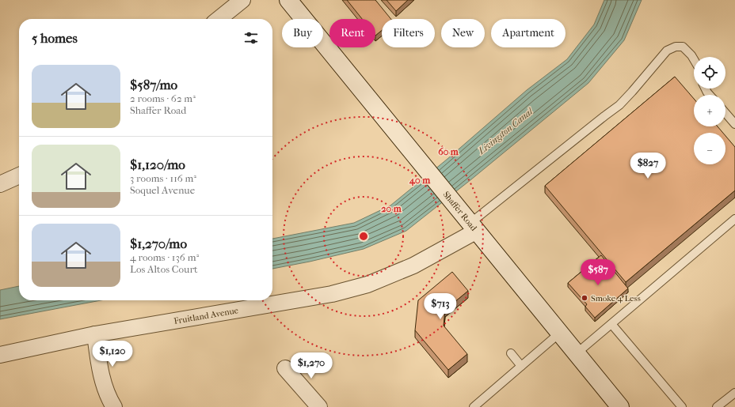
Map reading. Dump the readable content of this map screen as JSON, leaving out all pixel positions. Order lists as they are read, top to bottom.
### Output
{
  "streets": {
    "main road": ["Shaffer Road"],
    "street": ["Fruitland Avenue"]
  },
  "crossings": [
    ["Shaffer Road", "Fruitland Avenue"]
  ],
  "water": ["Livingston Canal"],
  "places": ["Smoke 4 Less"],
  "page": {
    "chip": [
      "Buy",
      "Rent",
      "Filters",
      "New",
      "Apartment"
    ],
    "heading": "5 homes",
    "map_buttons": ["+", "−"],
    "list": [
      {
        "name": "$587/mo",
        "note": "2 rooms · 62 m² · Shaffer Road"
      },
      {
        "name": "$1,120/mo",
        "note": "3 rooms · 116 m² · Soquel Avenue"
      },
      {
        "name": "$1,270/mo",
        "note": "4 rooms · 136 m² · Los Altos Court"
      }
    ],
    "price": [
      "$827",
      "$587",
      "$713",
      "$1,120",
      "$1,270"
    ]
  },
  "rings": ["60 m", "40 m", "20 m"]
}
